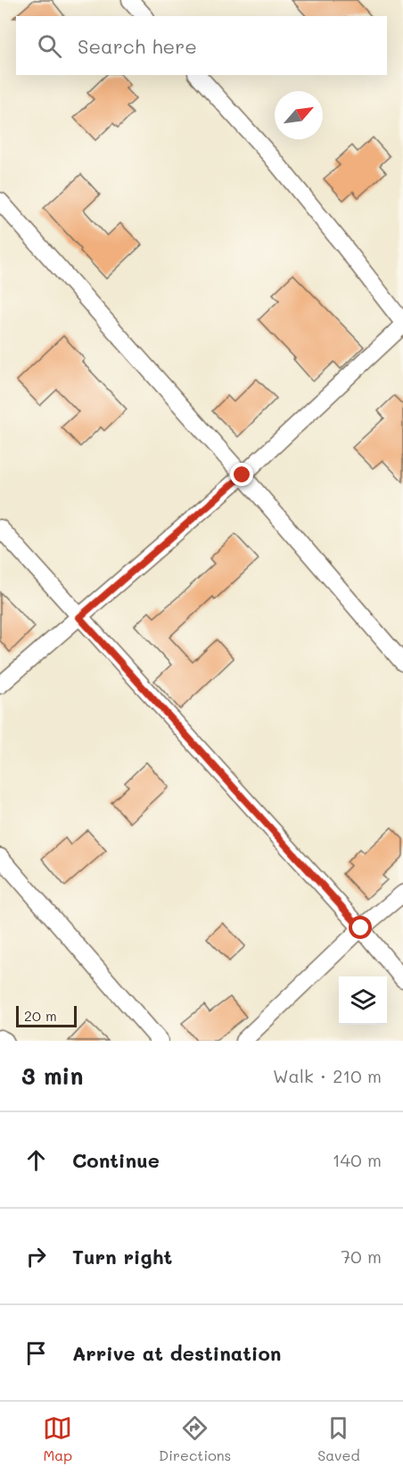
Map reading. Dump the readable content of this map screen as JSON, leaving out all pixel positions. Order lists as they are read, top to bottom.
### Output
{
  "scale_bar": "20 m",
  "north": "top right",
  "page": {
    "search": "Search here",
    "scale": "20 m",
    "heading": ["3 min", "Walk · 210 m"],
    "list": [
      ["Continue", "140 m"],
      ["Turn right", "70 m"],
      "Arrive at destination"
    ],
    "nav": ["Map", "Directions", "Saved"]
  }
}
